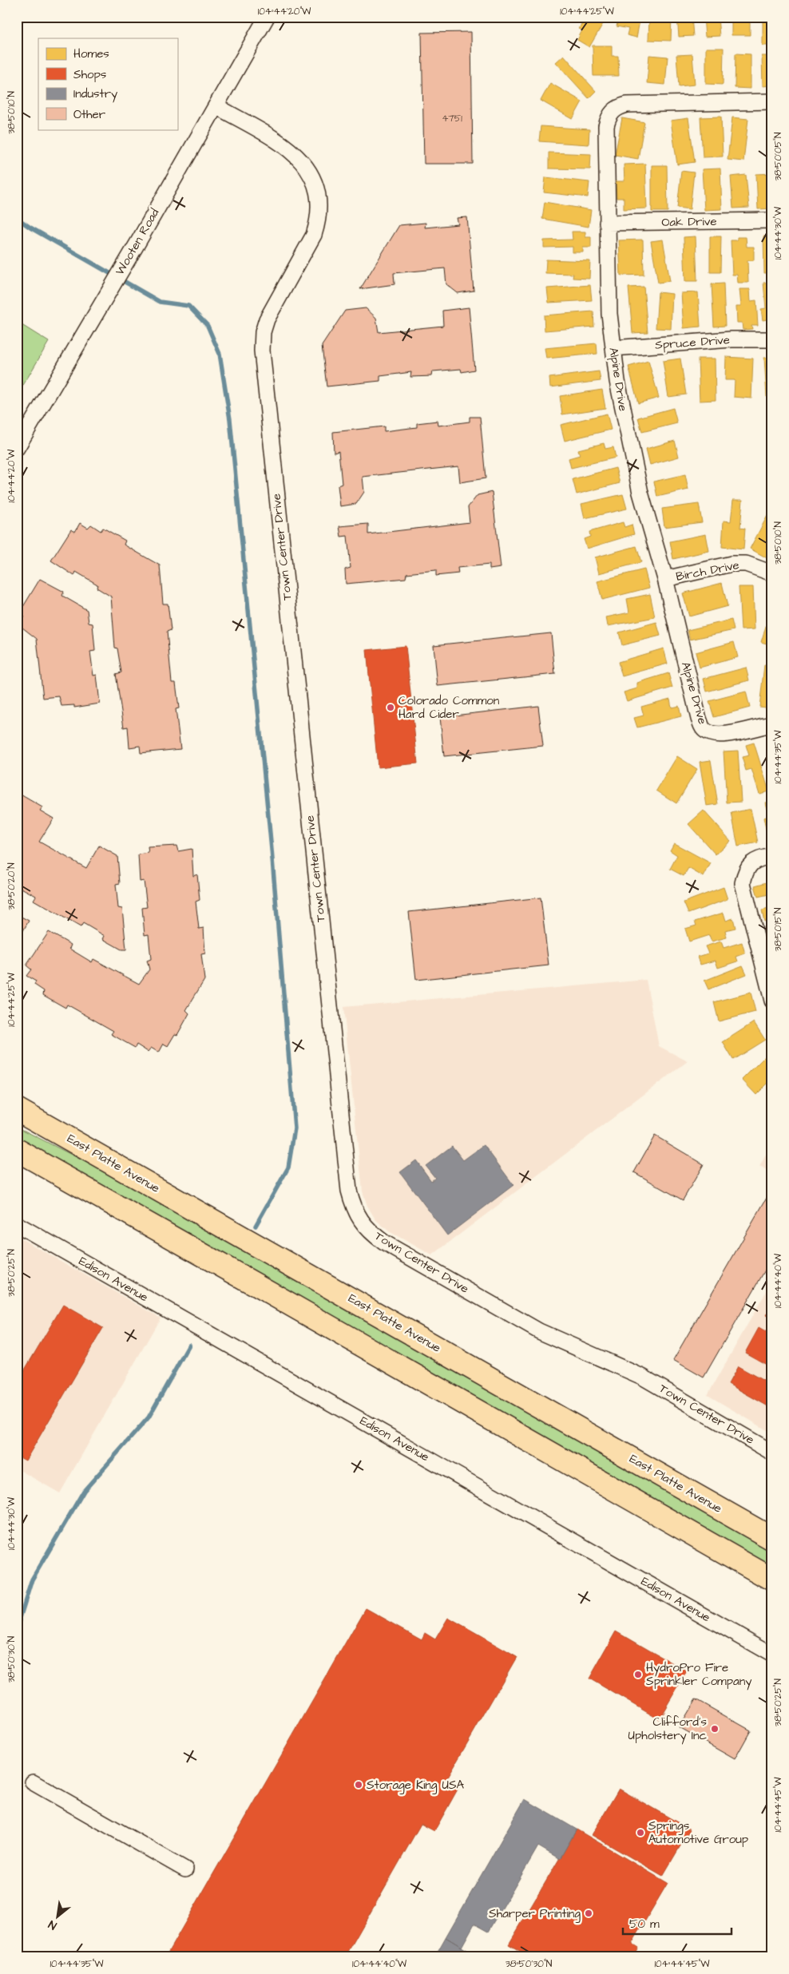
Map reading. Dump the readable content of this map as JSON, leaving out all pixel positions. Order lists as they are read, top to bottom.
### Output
{
  "streets": {
    "highway": ["East Platte Avenue"],
    "street": [
      "Oak Drive",
      "Wooten Road",
      "Spruce Drive",
      "Alpine Drive",
      "Town Center Drive",
      "Birch Drive",
      "Edison Avenue"
    ]
  },
  "crossings": [
    ["Oak Drive", "Alpine Drive"],
    ["Wooten Road", "Town Center Drive"],
    ["Spruce Drive", "Alpine Drive"],
    ["Alpine Drive", "Birch Drive"]
  ],
  "places": [
    "Colorado Common Hard Cider",
    "HydroPro Fire Sprinkler Company",
    "Clifford's Upholstery Inc",
    "Storage King USA",
    "Springs Automotive Group",
    "Sharper Printing"
  ],
  "house_numbers": ["4751"],
  "legend": [
    "Homes",
    "Shops",
    "Industry",
    "Other"
  ],
  "scale_bar": "50 m",
  "north": "bottom left",
  "coordinates": [
    "104°44'20\"W",
    "104°44'25\"W",
    "38°50'10\"N",
    "38°50'05\"N",
    "104°44'30\"W",
    "104°44'35\"W",
    "38°50'20\"N",
    "38°50'15\"N",
    "38°50'25\"N",
    "104°44'40\"W",
    "38°50'30\"N",
    "104°44'45\"W"
  ]
}
